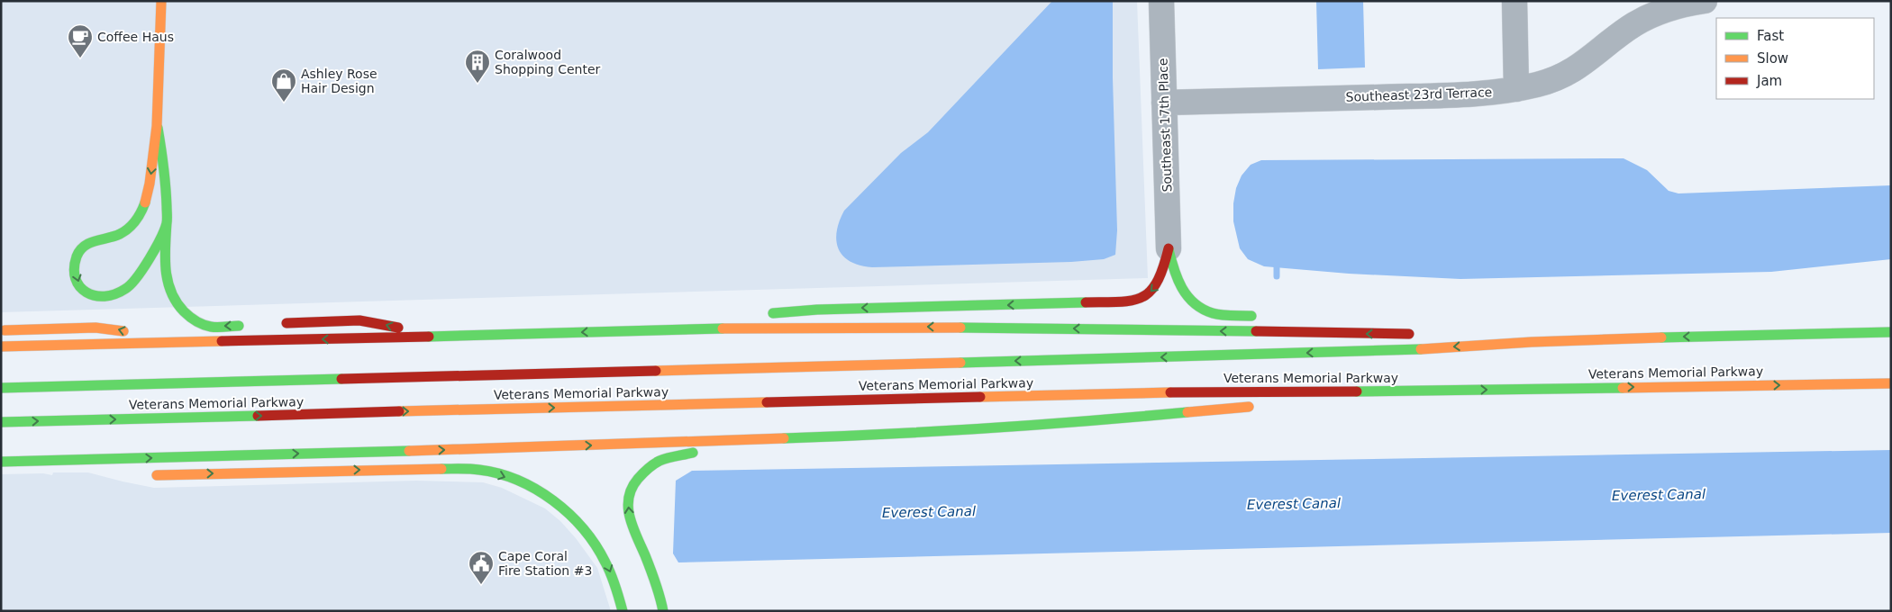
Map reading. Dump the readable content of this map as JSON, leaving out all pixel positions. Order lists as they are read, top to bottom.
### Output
{
  "streets": {
    "main road": ["Veterans Memorial Parkway"],
    "street": ["Southeast 23rd Terrace", "Southeast 17th Place"]
  },
  "crossings": [
    ["Southeast 23rd Terrace", "Southeast 17th Place"]
  ],
  "water": ["Everest Canal"],
  "places": {
    "cafe": ["Coffee Haus"],
    "building": ["Coralwood Shopping Center"],
    "shop": ["Ashley Rose Hair Design"],
    "public building": ["Cape Coral Fire Station #3"]
  },
  "legend": ["Fast", "Slow", "Jam"]
}
